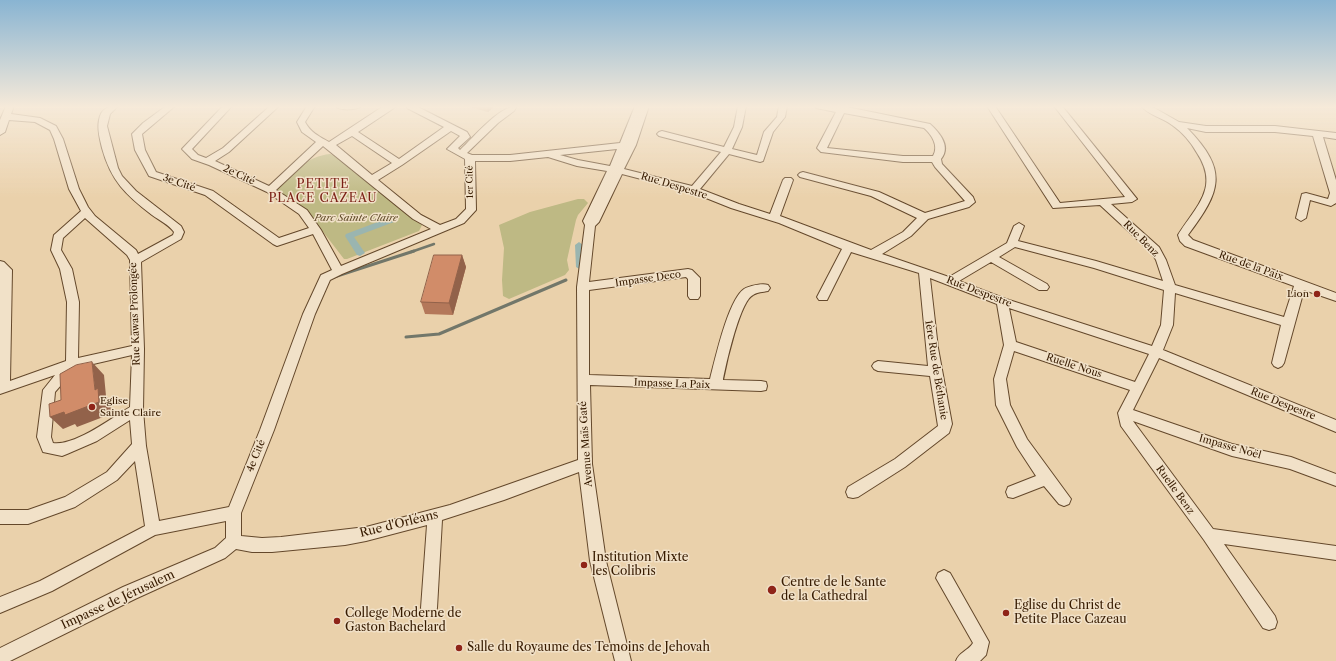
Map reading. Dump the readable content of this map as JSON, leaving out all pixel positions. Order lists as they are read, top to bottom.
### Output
{
  "streets": {
    "street": [
      "2e Cité",
      "1er Cité",
      "3e Cité",
      "Rue Despestre",
      "Rue Benz",
      "Rue de la Paix",
      "Impasse Deco",
      "Rue Kawas Prolongée",
      "Ruelle Nous",
      "1ère Rue de Béthanie",
      "Impasse La Paix",
      "Avenue Maïs Gaté",
      "Impasse Noël",
      "4e Cité",
      "Ruelle Benz",
      "Rue d'Orléans",
      "Impasse de Jérusalem"
    ]
  },
  "crossings": [
    ["2e Cité", "3e Cité"],
    ["2e Cité", "4e Cité"],
    ["1er Cité", "Rue Despestre"],
    ["1er Cité", "Avenue Maïs Gaté"],
    ["1er Cité", "4e Cité"],
    ["Rue Despestre", "Rue Benz"],
    ["Rue Despestre", "1ère Rue de Béthanie"],
    ["Rue Despestre", "Avenue Maïs Gaté"],
    ["Impasse Deco", "Avenue Maïs Gaté"],
    ["Impasse La Paix", "Avenue Maïs Gaté"],
    ["Avenue Maïs Gaté", "Rue d'Orléans"],
    ["Impasse Noël", "Ruelle Benz"],
    ["Rue d'Orléans", "Impasse de Jérusalem"]
  ],
  "districts": ["PETITE PLACE CAZEAU"],
  "parks": ["Parc Sainte Claire"],
  "places": [
    "Lion",
    "Eglise Sainte Claire",
    "Institution Mixte les Colibris",
    "Centre de le Sante de la Cathedral",
    "Eglise du Christ de Petite Place Cazeau",
    "College Moderne de Gaston Bachelard",
    "Salle du Royaume des Temoins de Jehovah"
  ]
}
